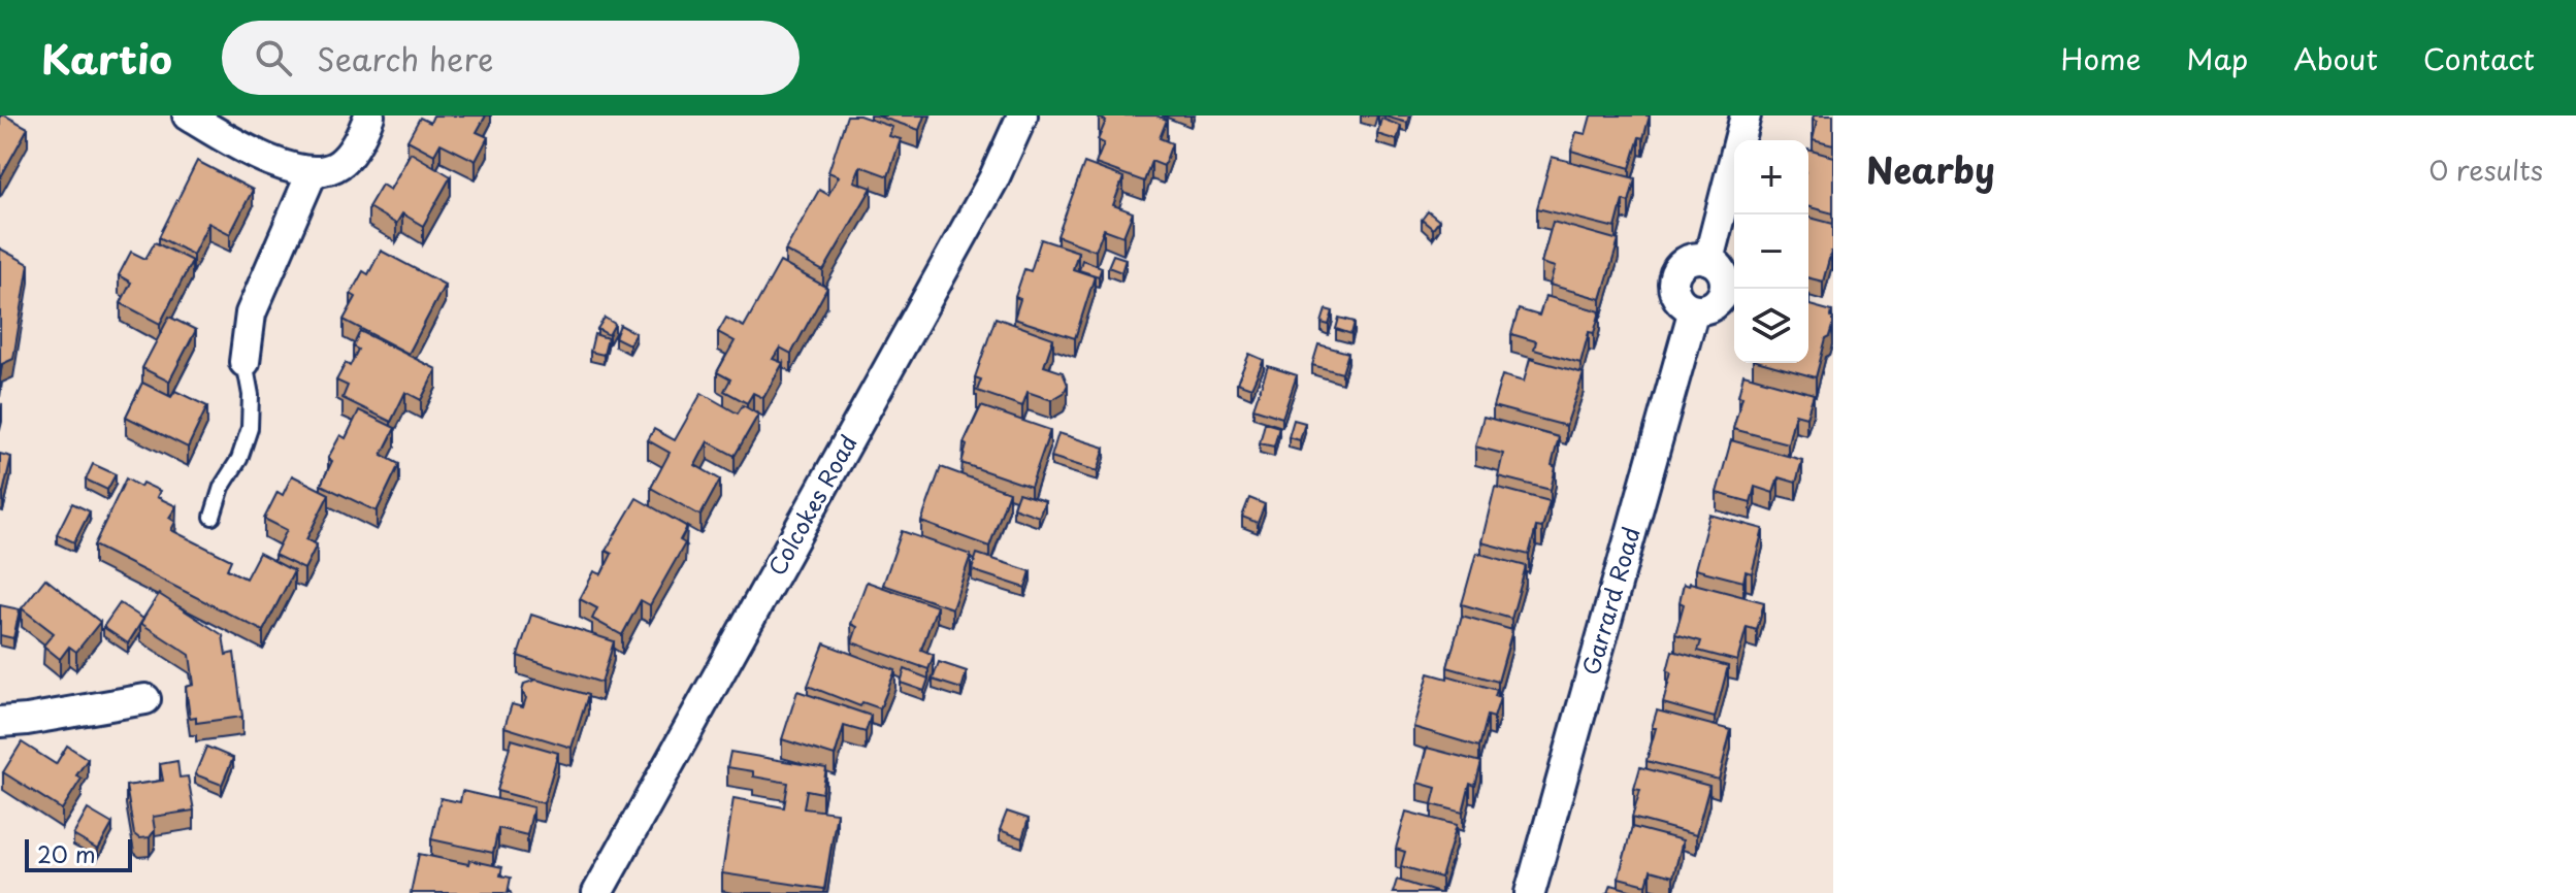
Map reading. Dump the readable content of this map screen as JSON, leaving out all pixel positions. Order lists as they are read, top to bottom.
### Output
{
  "streets": {
    "street": ["Colcokes Road", "Garrard Road"]
  },
  "scale_bar": "20 m",
  "page": {
    "header": "Kartio",
    "search": "Search here",
    "nav": [
      "Home",
      "Map",
      "About",
      "Contact"
    ],
    "heading": ["Nearby", "0 results"],
    "map_buttons": ["+", "−"],
    "scale": "20 m"
  }
}
